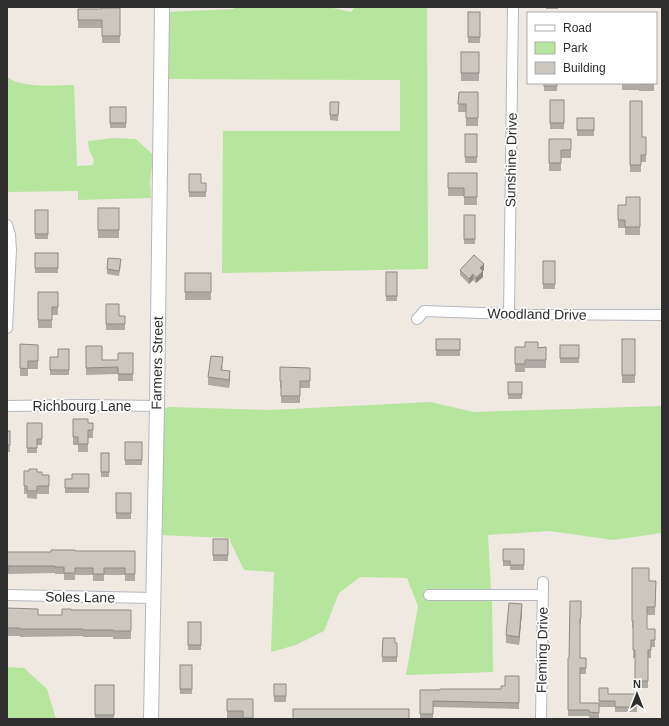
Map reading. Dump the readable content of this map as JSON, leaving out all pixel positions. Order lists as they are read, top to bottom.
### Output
{
  "streets": {
    "street": [
      "Sunshine Drive",
      "Woodland Drive",
      "Farmers Street",
      "Richbourg Lane",
      "Soles Lane",
      "Fleming Drive"
    ]
  },
  "crossings": [
    ["Sunshine Drive", "Woodland Drive"],
    ["Farmers Street", "Richbourg Lane"],
    ["Farmers Street", "Soles Lane"]
  ],
  "legend": ["Road", "Park", "Building"],
  "north": "top"
}
